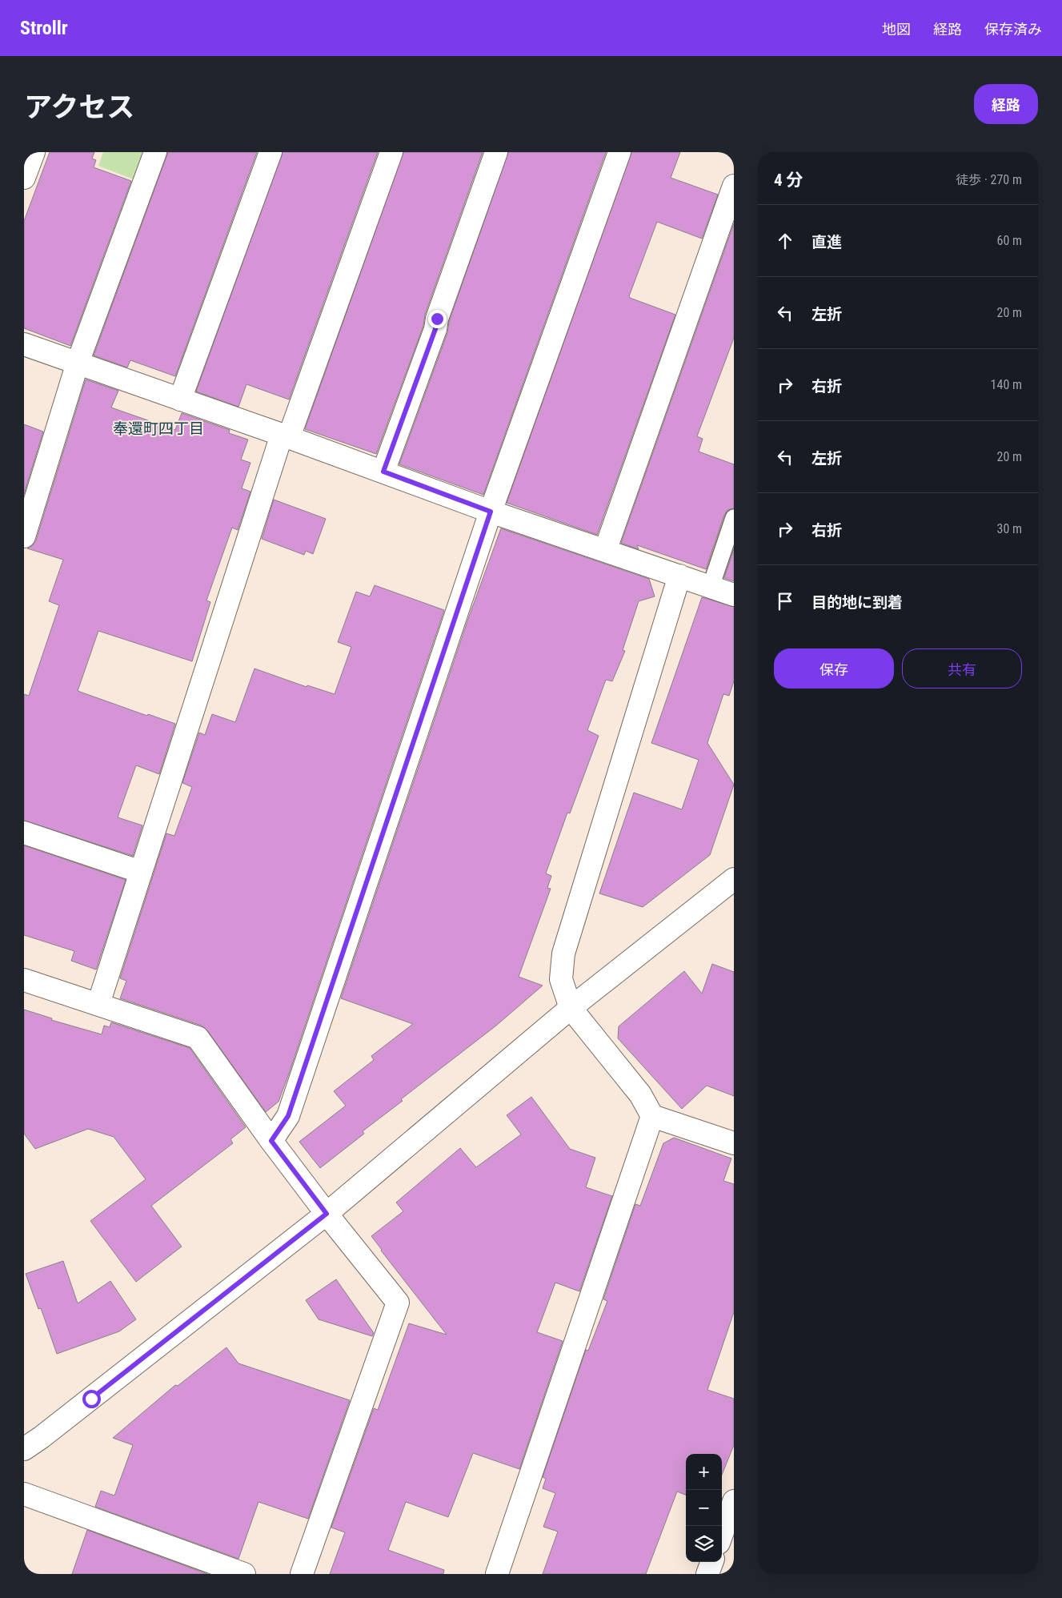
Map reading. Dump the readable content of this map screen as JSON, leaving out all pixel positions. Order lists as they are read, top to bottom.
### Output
{
  "districts": ["奉還町四丁目"],
  "page": {
    "header": "Strollr",
    "nav": ["地図", "経路", "保存済み"],
    "title": "アクセス",
    "buttons": [
      "経路",
      ["保存", "共有"]
    ],
    "heading": ["4 分", "徒歩 · 270 m"],
    "list": [
      ["直進", "60 m"],
      ["左折", "20 m"],
      ["右折", "140 m"],
      ["左折", "20 m"],
      ["右折", "30 m"],
      "目的地に到着"
    ],
    "map_buttons": ["+", "−"]
  }
}
